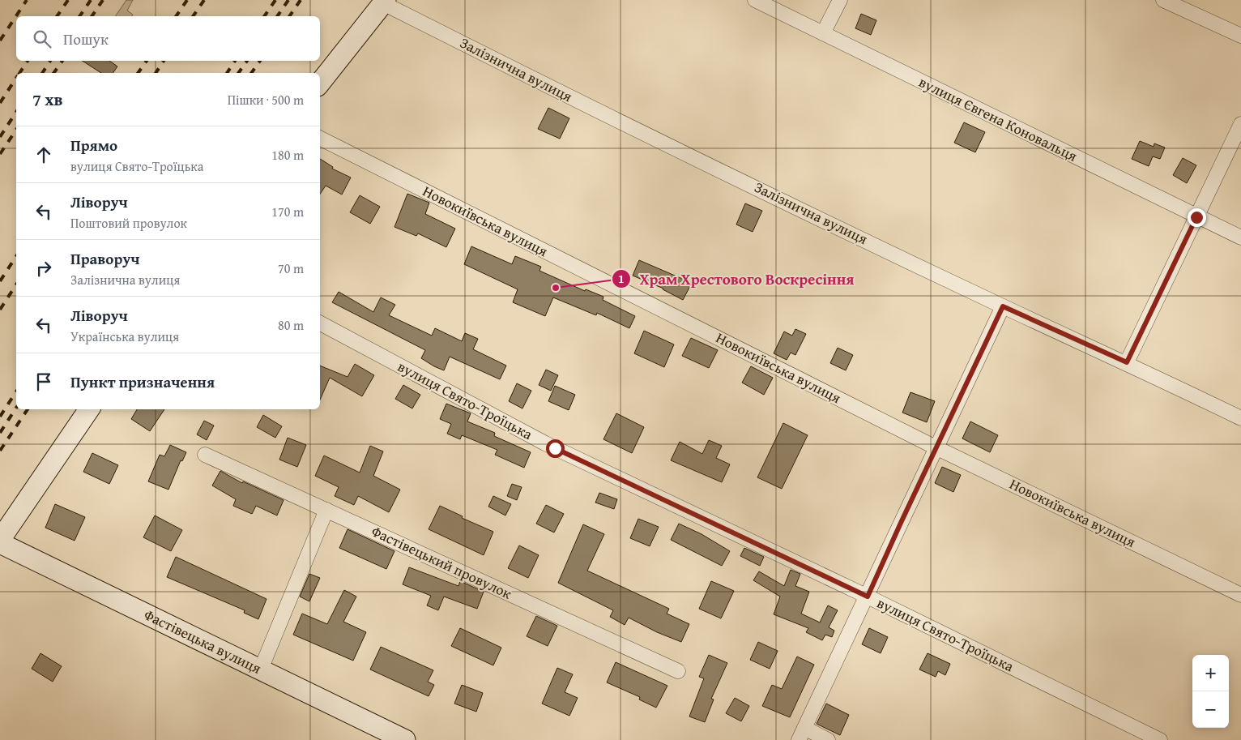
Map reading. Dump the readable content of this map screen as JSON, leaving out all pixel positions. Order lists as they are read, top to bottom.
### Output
{
  "streets": {
    "main road": ["Фастівецька вулиця"],
    "street": [
      "Залізнична вулиця",
      "вулиця Євгена Коновальця",
      "Новокиївська вулиця",
      "вулиця Свято-Троїцька",
      "Фастівецький провулок"
    ]
  },
  "places": ["Храм Хрестового Воскресіння"],
  "page": {
    "search": "Пошук",
    "heading": ["7 хв", "Пішки · 500 m"],
    "list": [
      ["Прямо", "вулиця Свято-Троїцька", "180 m"],
      ["Ліворуч", "Поштовий провулок", "170 m"],
      ["Праворуч", "Залізнична вулиця", "70 m"],
      ["Ліворуч", "Українська вулиця", "80 m"],
      "Пункт призначення"
    ],
    "map_buttons": ["+", "−"]
  }
}
